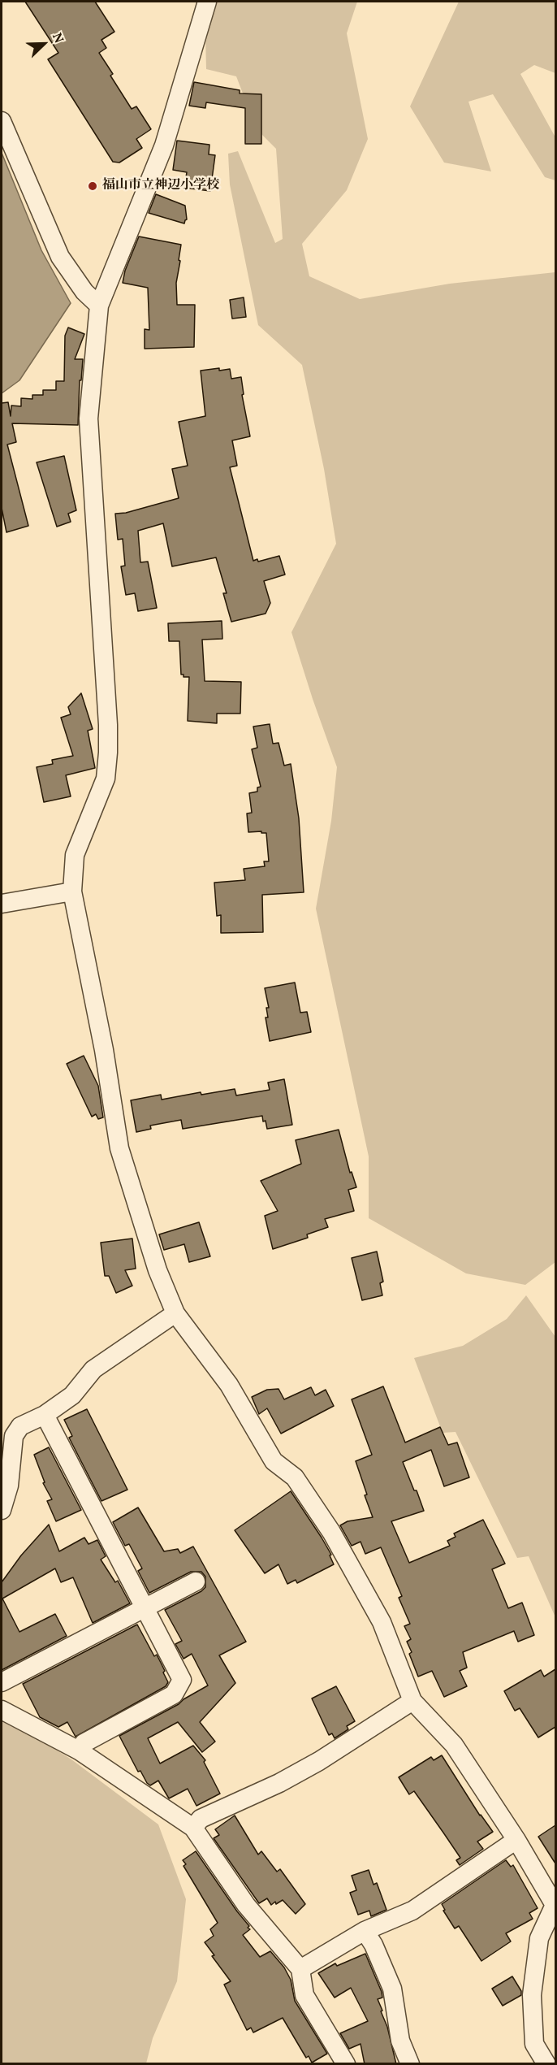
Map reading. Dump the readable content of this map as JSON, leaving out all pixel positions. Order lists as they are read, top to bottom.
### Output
{
  "places": ["福山市立神辺小学校"],
  "north": "top right"
}
